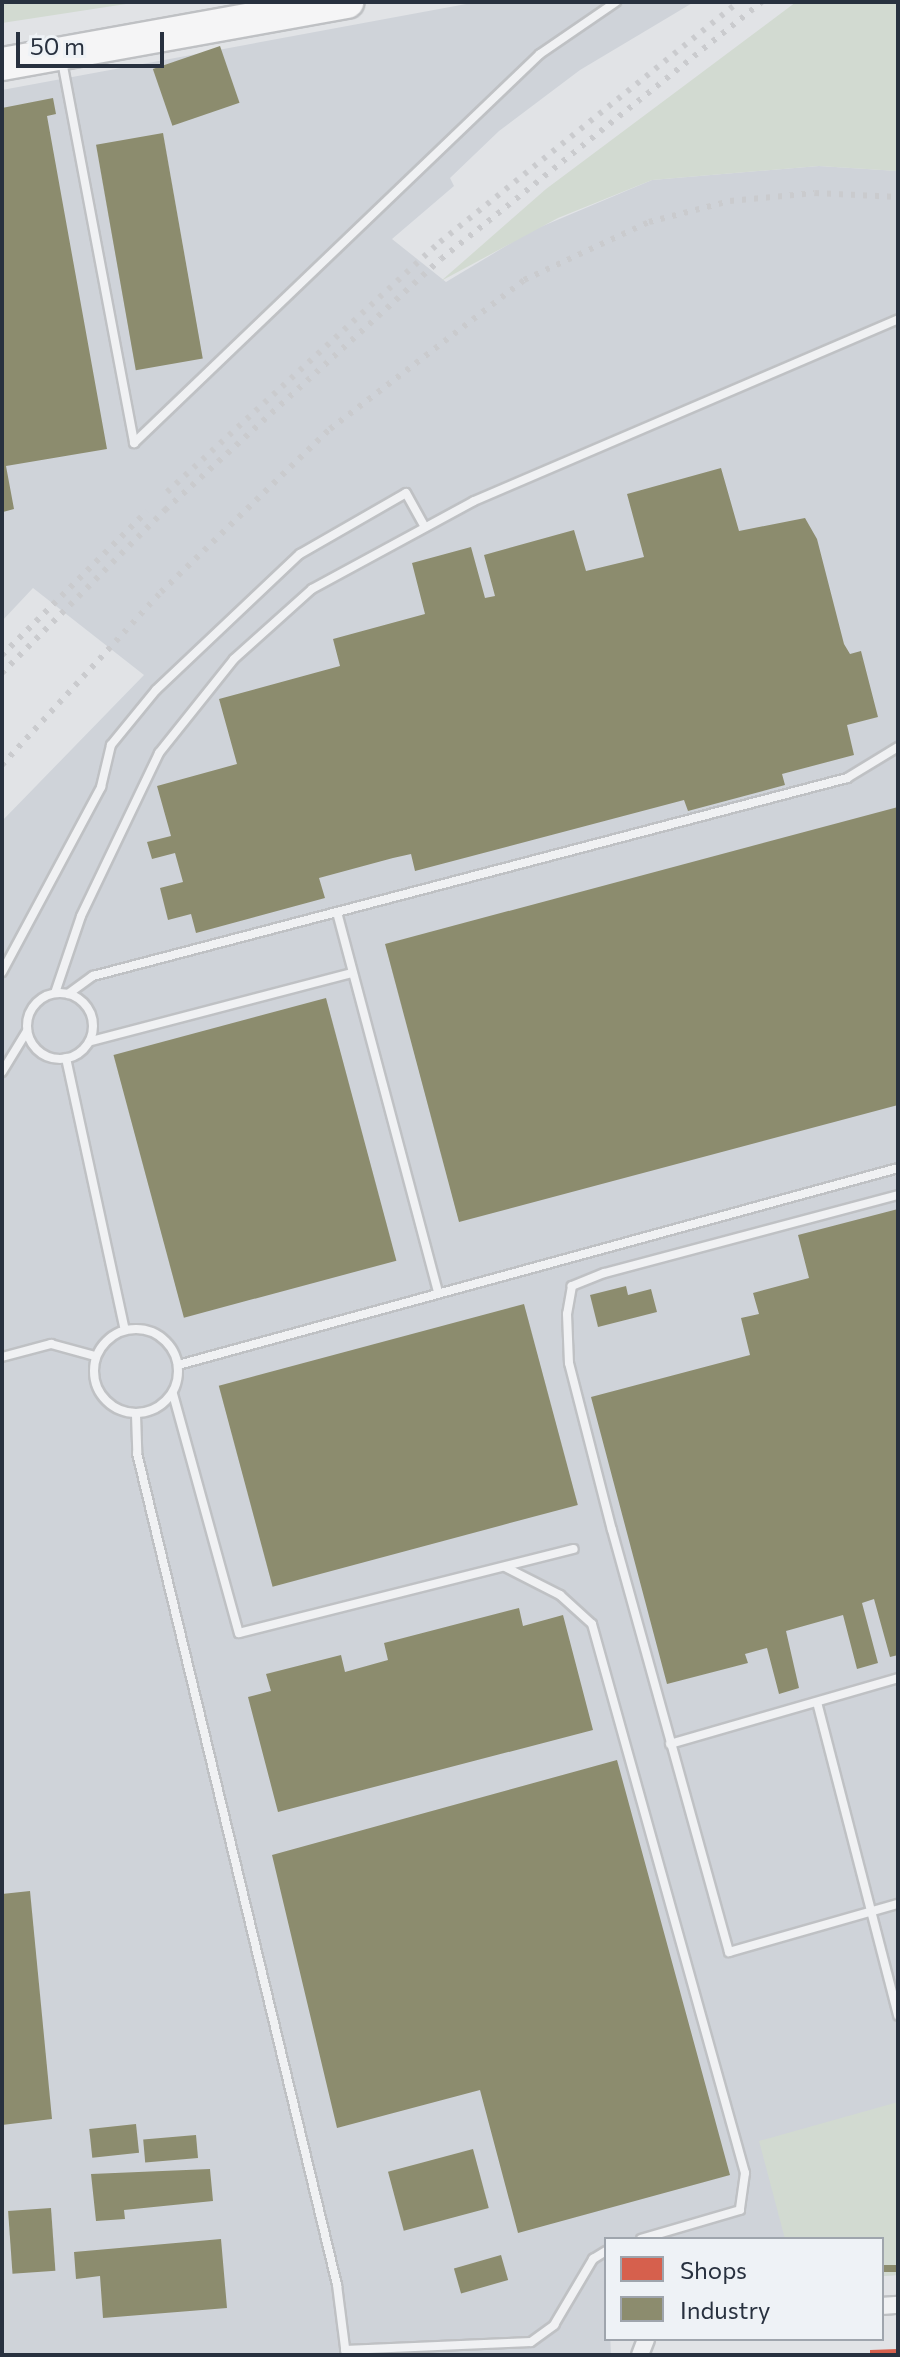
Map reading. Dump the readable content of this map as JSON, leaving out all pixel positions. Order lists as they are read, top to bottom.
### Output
{
  "legend": ["Shops", "Industry"],
  "scale_bar": "50 m"
}
